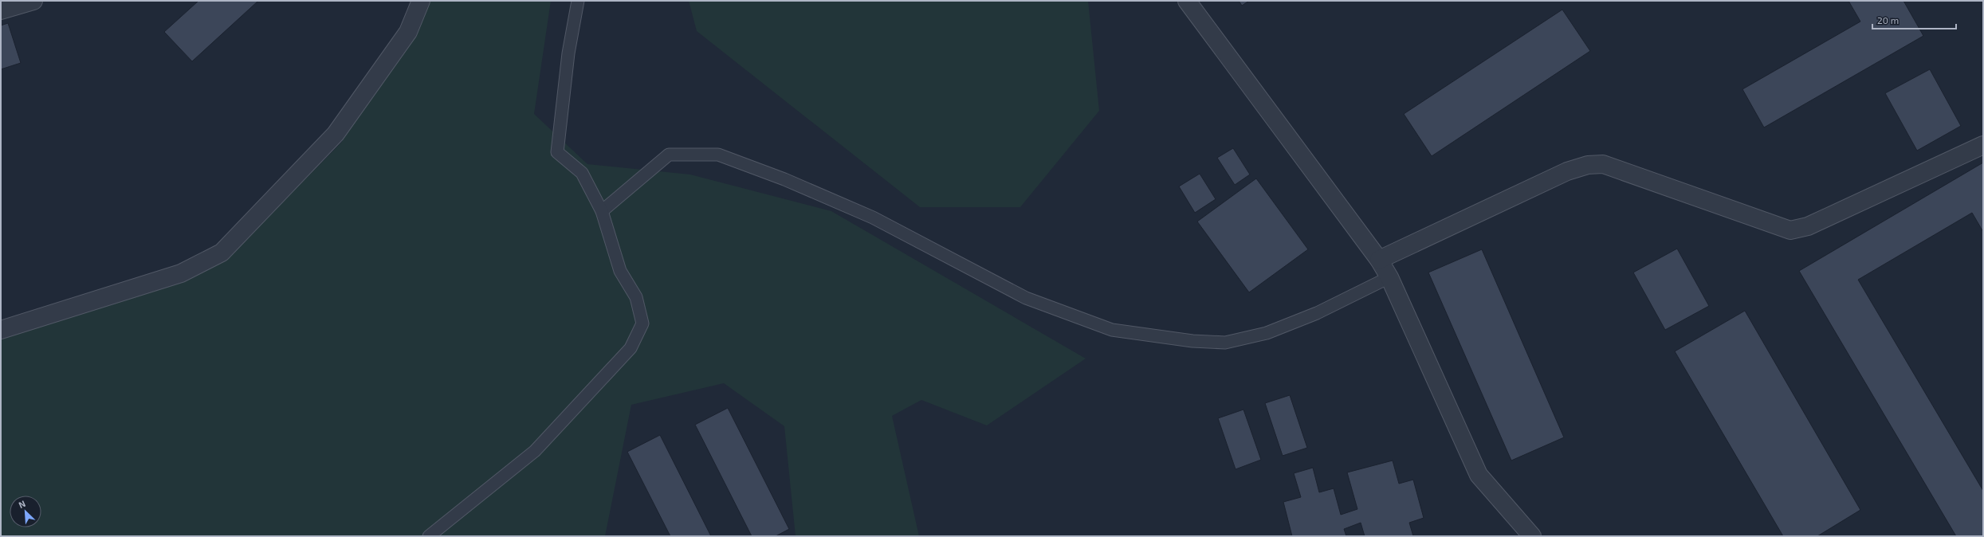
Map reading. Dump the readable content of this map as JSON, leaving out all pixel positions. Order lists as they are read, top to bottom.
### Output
{
  "scale_bar": "20 m",
  "north": "top left"
}
